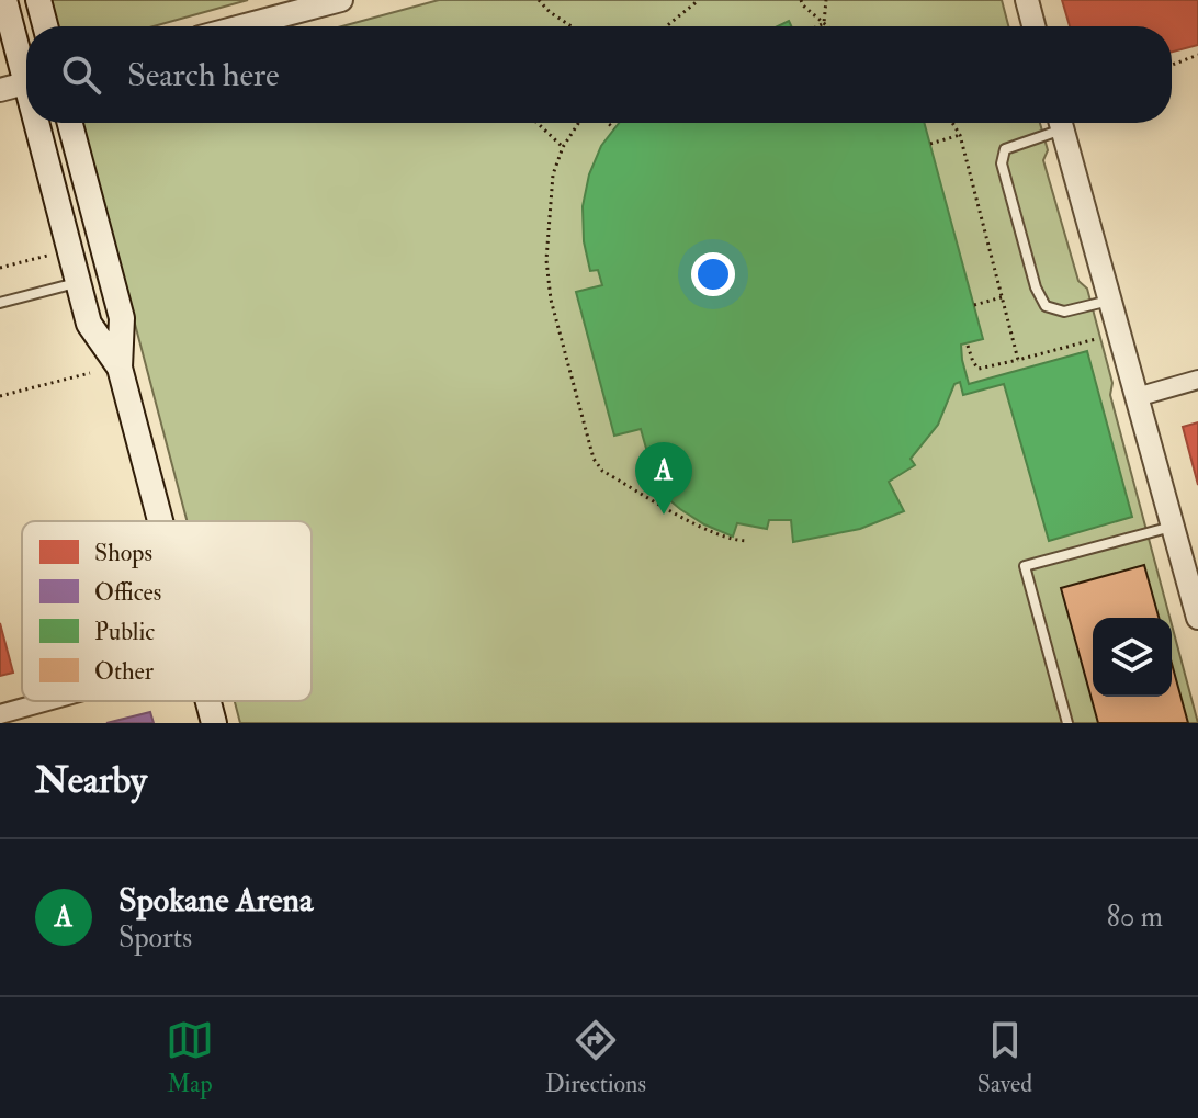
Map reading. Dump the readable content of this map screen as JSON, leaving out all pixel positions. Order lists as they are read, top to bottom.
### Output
{
  "legend": [
    "Shops",
    "Offices",
    "Public",
    "Other"
  ],
  "page": {
    "search": "Search here",
    "pins": "A",
    "heading": "Nearby",
    "list": [
      {
        "mark": "A",
        "name": "Spokane Arena",
        "note": "Sports",
        "value": "80 m"
      }
    ],
    "nav": ["Map", "Directions", "Saved"]
  }
}
